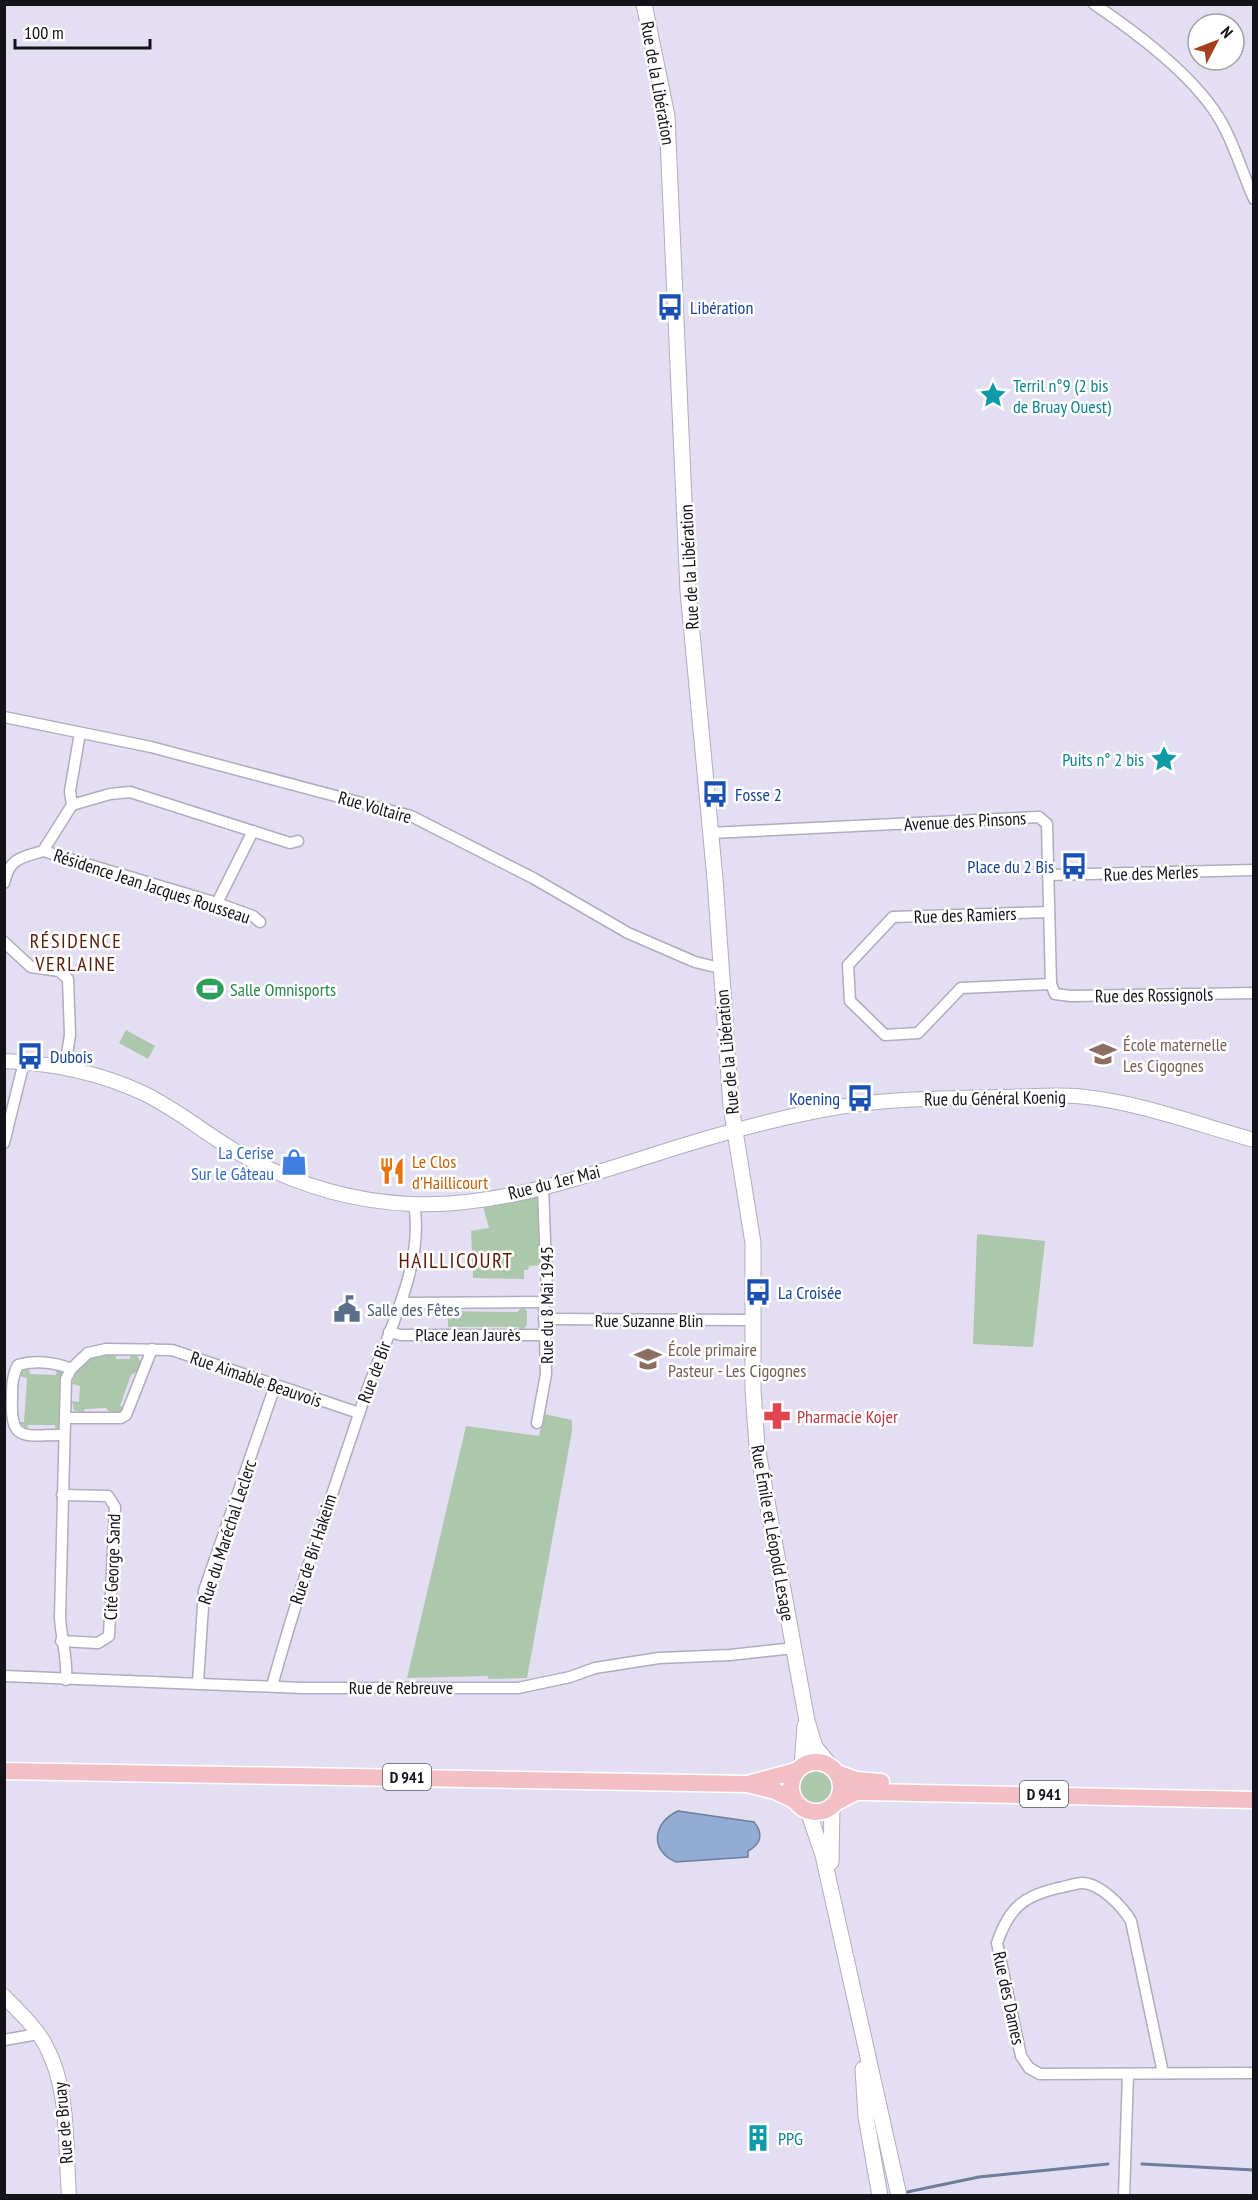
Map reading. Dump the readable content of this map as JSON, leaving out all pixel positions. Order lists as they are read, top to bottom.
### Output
{
  "streets": {
    "main road": ["Rue de la Libération", "Rue Émile et Léopold Lesage", "D 941"],
    "street": [
      "Rue Voltaire",
      "Avenue des Pinsons",
      "Rue des Merles",
      "Résidence Jean Jacques Rousseau",
      "Rue des Ramiers",
      "Rue des Rossignols",
      "Rue du Général Koenig",
      "Rue du 1er Mai",
      "Rue du 8 Mai 1945",
      "Rue Suzanne Blin",
      "Place Jean Jaurès",
      "Rue de Bir",
      "Rue Aimable Beauvois",
      "Rue du Maréchal Leclerc",
      "Rue de Bir Hakeim",
      "Cité George Sand",
      "Rue de Rebreuve",
      "Rue des Dames",
      "Rue de Bruay"
    ]
  },
  "crossings": [
    ["Rue de la Libération", "Rue Voltaire"],
    ["Rue de la Libération", "Avenue des Pinsons"],
    ["Rue de la Libération", "Rue du Général Koenig"],
    ["Rue de la Libération", "Rue du 1er Mai"],
    ["Rue de la Libération", "Rue Émile et Léopold Lesage"],
    ["Avenue des Pinsons", "Rue des Merles"],
    ["Avenue des Pinsons", "Rue des Ramiers"],
    ["Avenue des Pinsons", "Rue des Rossignols"],
    ["Rue des Ramiers", "Rue des Rossignols"],
    ["Rue du Général Koenig", "Rue du 1er Mai"],
    ["Rue du Général Koenig", "Rue Émile et Léopold Lesage"],
    ["Rue du 1er Mai", "Rue du 8 Mai 1945"],
    ["Rue du 1er Mai", "Place Jean Jaurès"],
    ["Rue du 1er Mai", "Rue Émile et Léopold Lesage"],
    ["Rue du 8 Mai 1945", "Rue Suzanne Blin"],
    ["Rue du 8 Mai 1945", "Place Jean Jaurès"],
    ["Rue Suzanne Blin", "Rue Émile et Léopold Lesage"],
    ["Place Jean Jaurès", "Rue de Bir"],
    ["Rue de Bir", "Rue Aimable Beauvois"],
    ["Rue de Bir", "Rue de Bir Hakeim"],
    ["Rue Aimable Beauvois", "Rue du Maréchal Leclerc"],
    ["Rue Aimable Beauvois", "Rue de Bir Hakeim"],
    ["Rue du Maréchal Leclerc", "Rue de Rebreuve"],
    ["Rue Émile et Léopold Lesage", "Rue de Rebreuve"],
    ["Rue de Bir Hakeim", "Rue de Rebreuve"]
  ],
  "districts": ["RÉSIDENCE VERLAINE", "HAILLICOURT"],
  "places": {
    "bus stop": [
      "Libération",
      "Fosse 2",
      "Place du 2 Bis",
      "Dubois",
      "Koening",
      "La Croisée"
    ],
    "place": ["Terril n°9 (2 bis de Bruay Ouest)", "Puits n° 2 bis"],
    "sports": ["Salle Omnisports"],
    "school or university": ["École maternelle Les Cigognes", "École primaire Pasteur - Les Cigognes"],
    "shop": ["La Cerise Sur le Gâteau"],
    "restaurant": ["Le Clos d'Haillicourt"],
    "public building": ["Salle des Fêtes"],
    "pharmacy": ["Pharmacie Kojer"],
    "building": ["PPG"]
  },
  "scale_bar": "100 m",
  "north": "top right"
}
